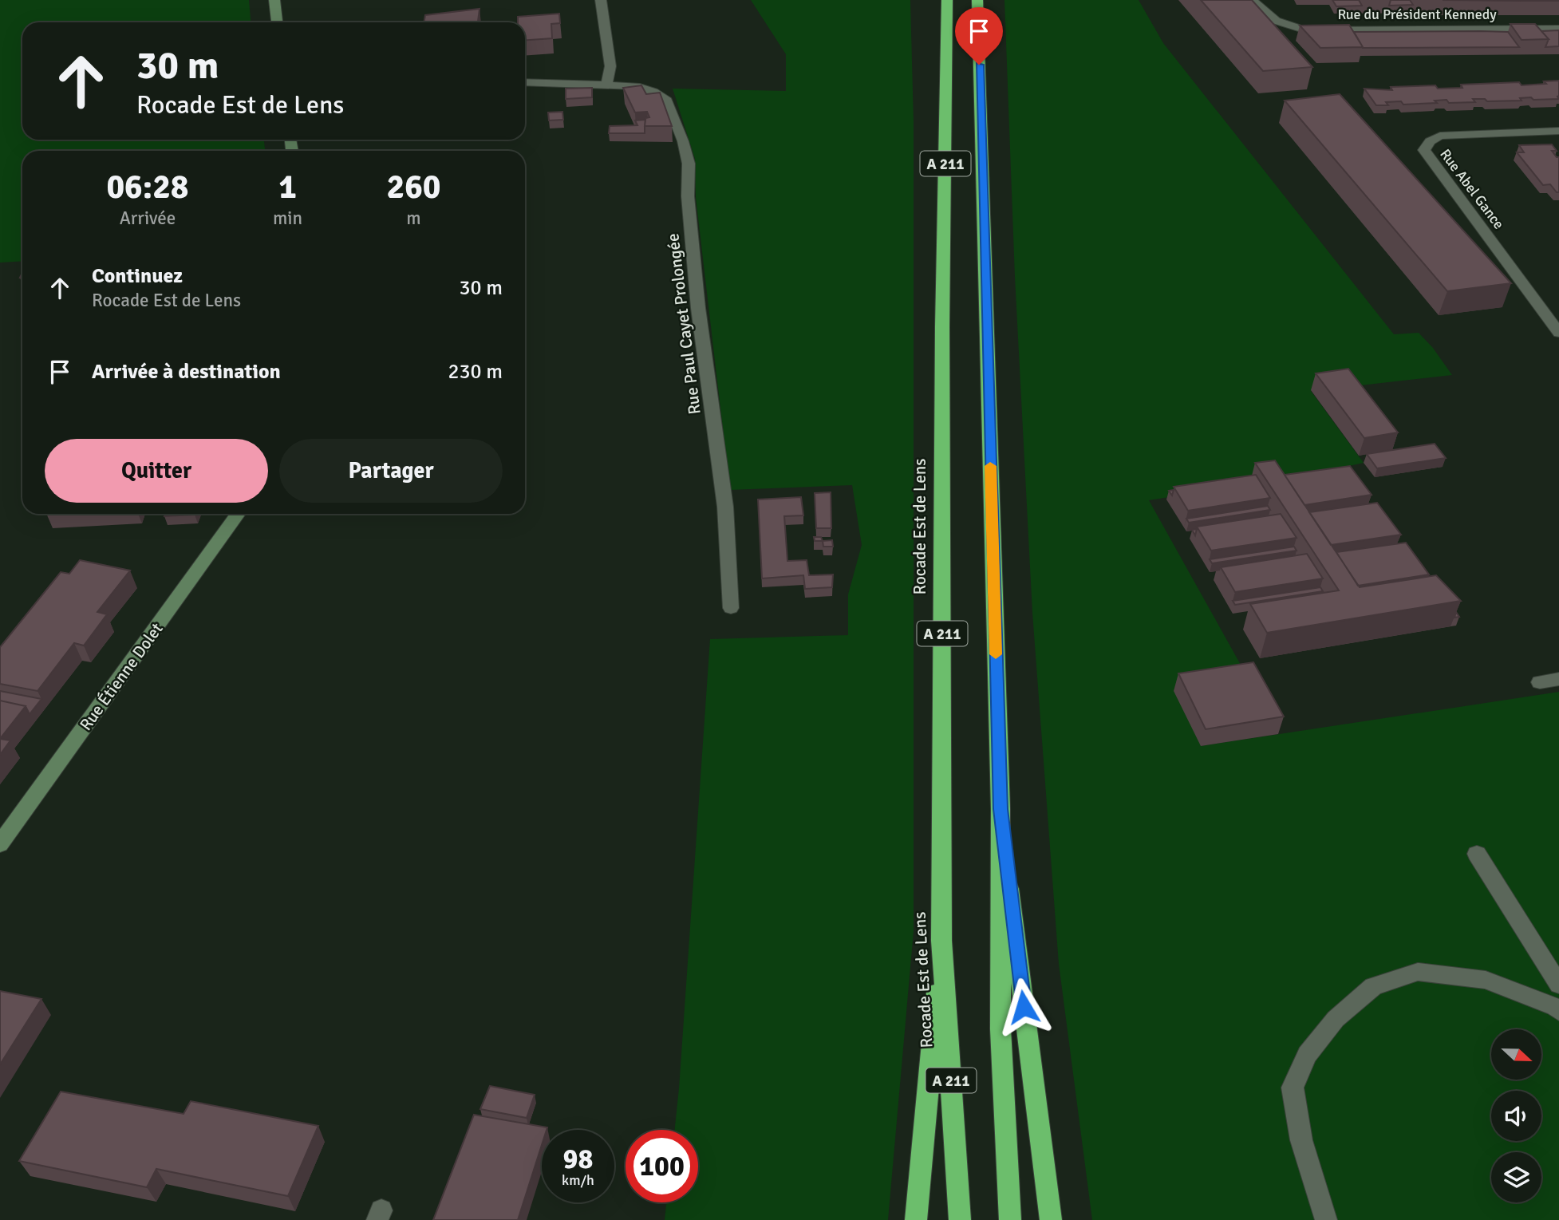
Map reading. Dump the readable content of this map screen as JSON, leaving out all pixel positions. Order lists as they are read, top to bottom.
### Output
{
  "streets": {
    "highway": ["A 211", "Rocade Est de Lens"],
    "street": [
      "Rue du Président Kennedy",
      "Rue Abel Gance",
      "Rue Paul Cayet Prolongée",
      "Rue Étienne Dolet"
    ]
  },
  "north": "right",
  "page": {
    "turn": ["30 m", "Rocade Est de Lens"],
    "eta": [
      "06:28",
      "Arrivée",
      "1",
      "min",
      "260",
      "m"
    ],
    "list": [
      {
        "name": "Continuez",
        "note": "Rocade Est de Lens",
        "value": "30 m"
      },
      {
        "name": "Arrivée à destination",
        "value": "230 m"
      }
    ],
    "buttons": ["Quitter", "Partager"],
    "speed": "98 km/h",
    "limit": "100"
  }
}
